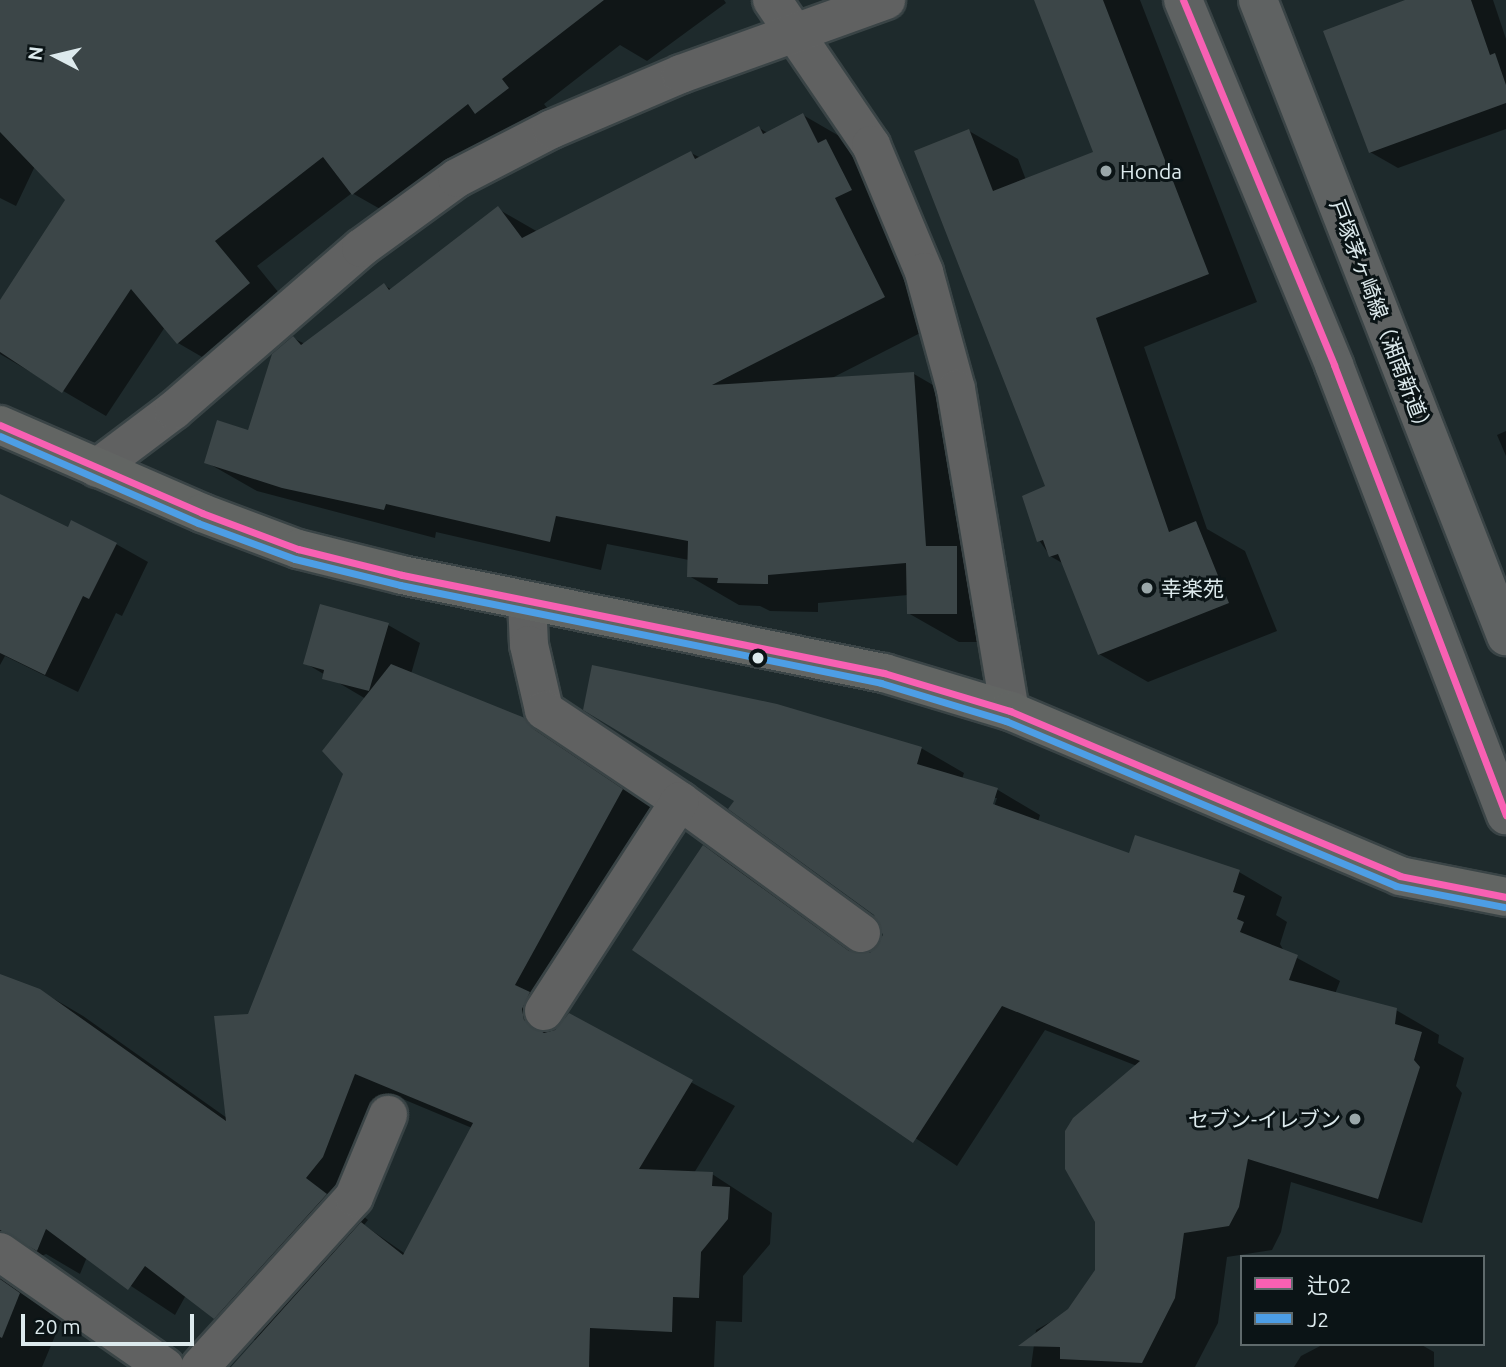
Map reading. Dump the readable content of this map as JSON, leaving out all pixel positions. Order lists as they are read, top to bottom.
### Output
{
  "streets": {
    "main road": ["戸塚茅ヶ崎線（湘南新道）"]
  },
  "places": ["Honda", "幸楽苑", "セブン-イレブン"],
  "lines": ["transit line 辻02", "transit line J2"],
  "legend": ["辻02", "J2"],
  "scale_bar": "20 m",
  "north": "left"
}
